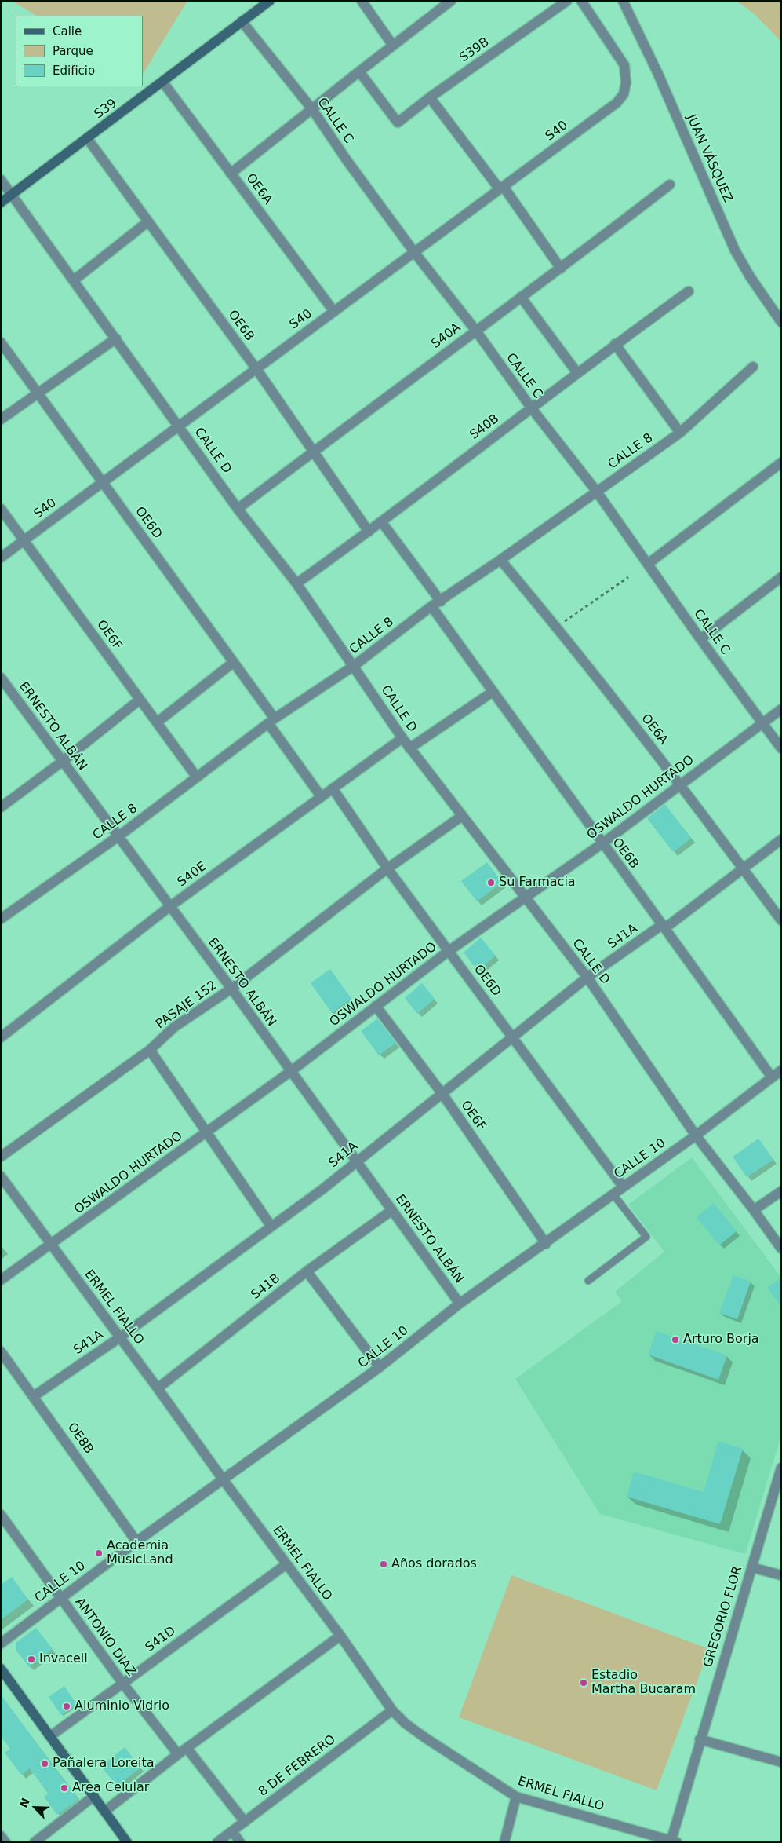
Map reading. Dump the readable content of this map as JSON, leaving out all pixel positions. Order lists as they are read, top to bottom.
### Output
{
  "streets": {
    "street": [
      "S39B",
      "S39",
      "CALLE C",
      "S40",
      "JUAN VÁSQUEZ",
      "OE6A",
      "OE6B",
      "S40A",
      "S40B",
      "CALLE D",
      "CALLE 8",
      "OE6D",
      "OE6F",
      "ERNESTO ALBÁN",
      "OSWALDO HURTADO",
      "S40E",
      "S41A",
      "PASAJE 152",
      "CALLE 10",
      "S41B",
      "ERMEL FIALLO",
      "OE8B",
      "GREGORIO FLOR",
      "ANTONIO DIAZ",
      "S41D",
      "8 DE FEBRERO"
    ]
  },
  "crossings": [
    ["S39", "CALLE C"],
    ["S39", "OE6A"],
    ["S39", "OE6B"],
    ["S39", "CALLE D"],
    ["CALLE C", "S40"],
    ["CALLE C", "S40A"],
    ["CALLE C", "S40B"],
    ["CALLE C", "CALLE 8"],
    ["CALLE C", "OSWALDO HURTADO"],
    ["S40", "OE6A"],
    ["S40", "OE6B"],
    ["S40", "CALLE D"],
    ["S40", "OE6D"],
    ["S40", "OE6F"],
    ["OE6A", "CALLE 8"],
    ["OE6A", "OSWALDO HURTADO"],
    ["OE6A", "S41A"],
    ["OE6B", "S40A"],
    ["OE6B", "S40B"],
    ["OE6B", "CALLE 8"],
    ["OE6B", "OSWALDO HURTADO"],
    ["OE6B", "S41A"],
    ["OE6B", "CALLE 10"],
    ["S40A", "CALLE D"],
    ["S40B", "CALLE D"],
    ["CALLE D", "CALLE 8"],
    ["CALLE D", "OSWALDO HURTADO"],
    ["CALLE D", "S40E"],
    ["CALLE D", "S41A"],
    ["CALLE D", "PASAJE 152"],
    ["CALLE D", "CALLE 10"],
    ["CALLE 8", "OE6D"],
    ["CALLE 8", "OE6F"],
    ["CALLE 8", "ERNESTO ALBÁN"],
    ["OE6D", "OSWALDO HURTADO"],
    ["OE6D", "S40E"],
    ["OE6D", "S41A"],
    ["OE6D", "PASAJE 152"],
    ["OE6D", "CALLE 10"],
    ["OE6F", "OSWALDO HURTADO"],
    ["OE6F", "S41A"],
    ["OE6F", "CALLE 10"],
    ["ERNESTO ALBÁN", "OSWALDO HURTADO"],
    ["ERNESTO ALBÁN", "S40E"],
    ["ERNESTO ALBÁN", "S41A"],
    ["ERNESTO ALBÁN", "PASAJE 152"],
    ["ERNESTO ALBÁN", "CALLE 10"],
    ["ERNESTO ALBÁN", "S41B"],
    ["OSWALDO HURTADO", "ERMEL FIALLO"],
    ["S41A", "ERMEL FIALLO"],
    ["S41A", "OE8B"],
    ["CALLE 10", "ERMEL FIALLO"],
    ["CALLE 10", "OE8B"],
    ["CALLE 10", "ANTONIO DIAZ"],
    ["S41B", "ERMEL FIALLO"],
    ["ERMEL FIALLO", "GREGORIO FLOR"],
    ["ERMEL FIALLO", "S41D"],
    ["ERMEL FIALLO", "8 DE FEBRERO"],
    ["ANTONIO DIAZ", "S41D"],
    ["ANTONIO DIAZ", "8 DE FEBRERO"]
  ],
  "places": [
    "Su Farmacia",
    "Arturo Borja",
    "Academia MusicLand",
    "Años dorados",
    "Invacell",
    "Estadio Martha Bucaram",
    "Aluminio Vidrio",
    "Pañalera Loreita",
    "Area Celular"
  ],
  "legend": ["Calle", "Parque", "Edificio"],
  "north": "top left"
}
